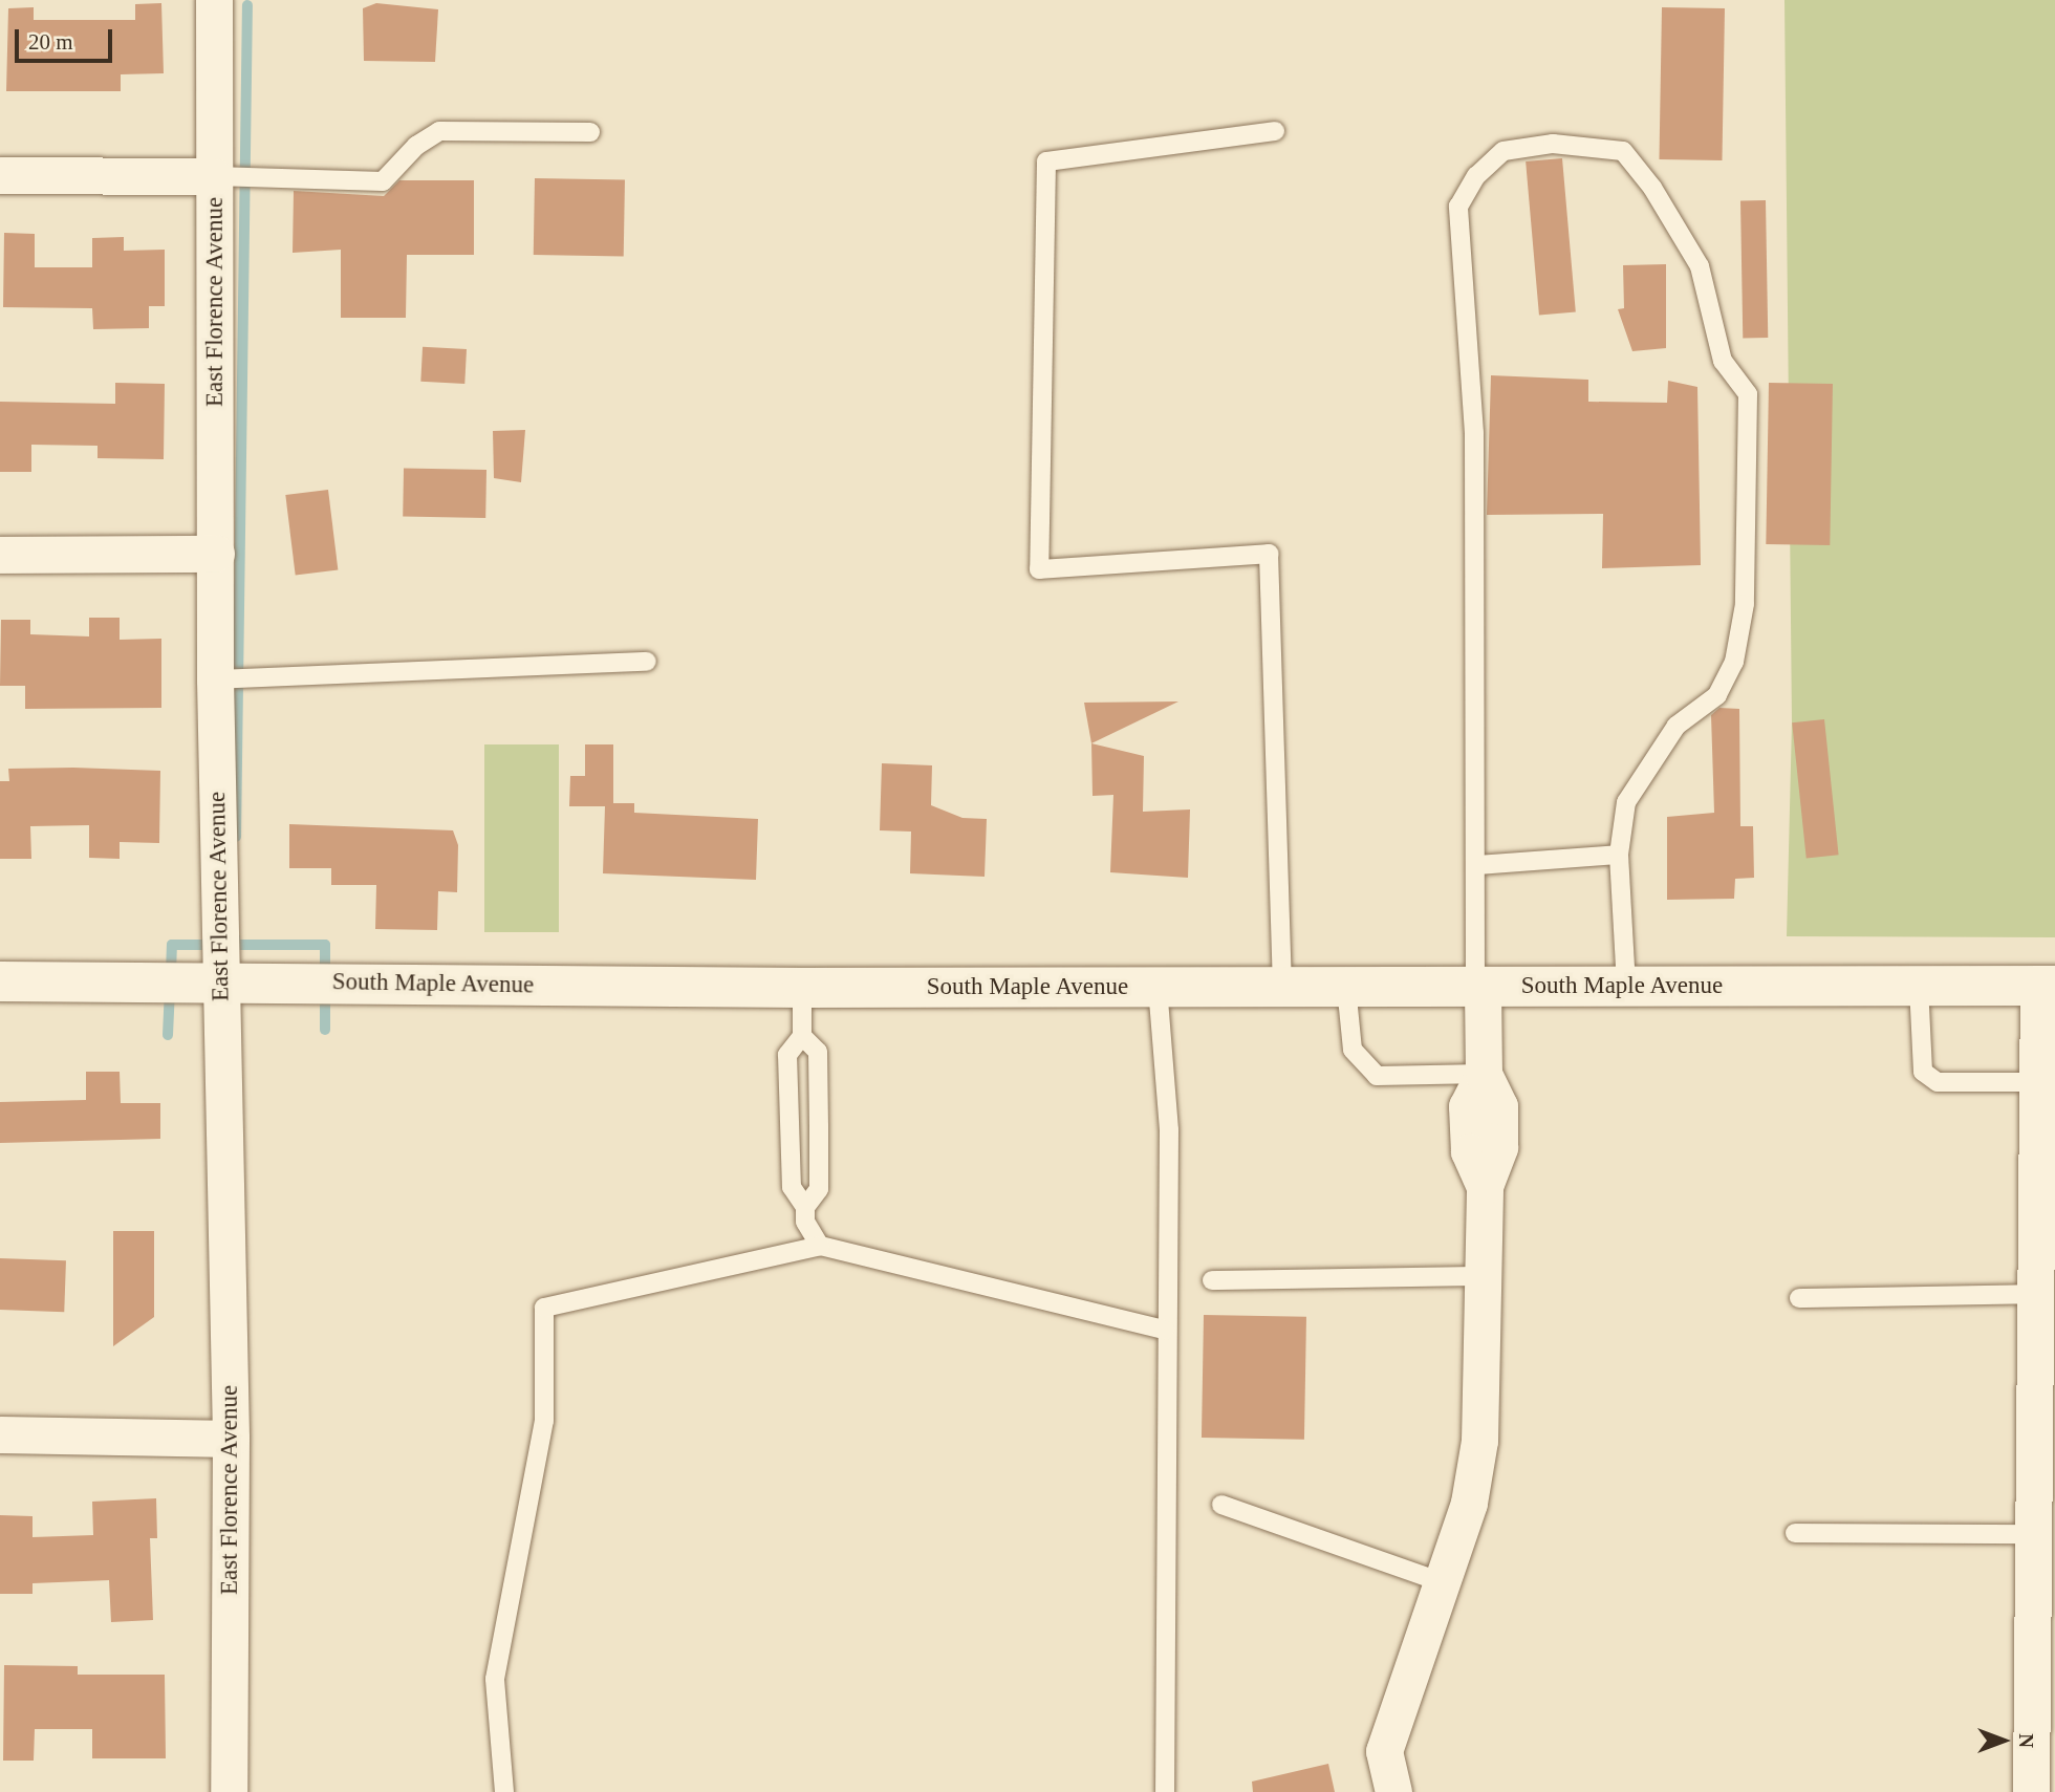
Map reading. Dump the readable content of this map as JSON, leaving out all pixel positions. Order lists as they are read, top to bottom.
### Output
{
  "streets": {
    "main road": ["South Maple Avenue"],
    "street": ["East Florence Avenue"]
  },
  "crossings": [
    ["East Florence Avenue", "South Maple Avenue"]
  ],
  "scale_bar": "20 m",
  "north": "right"
}
